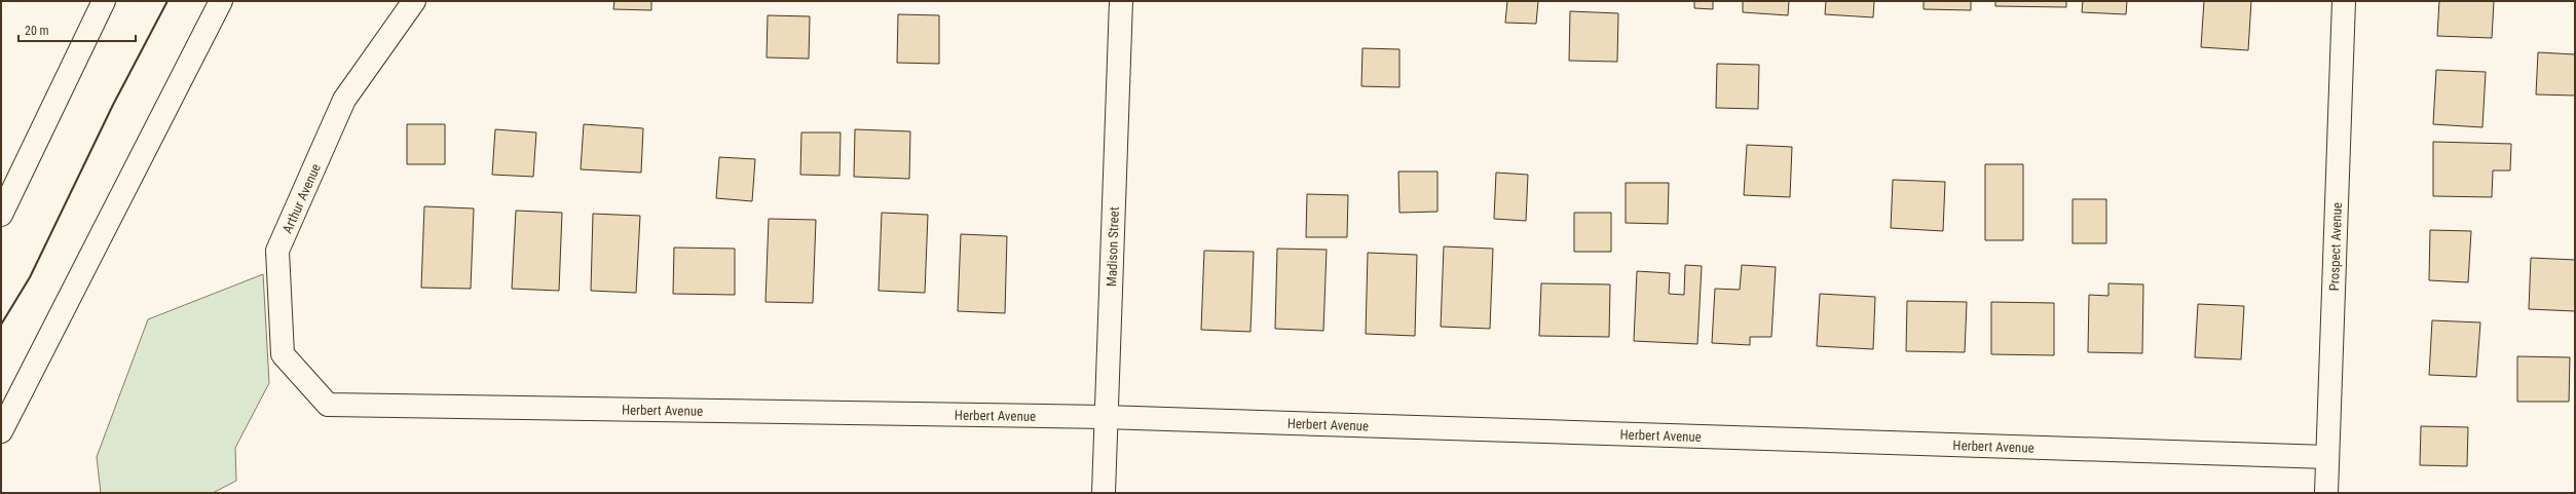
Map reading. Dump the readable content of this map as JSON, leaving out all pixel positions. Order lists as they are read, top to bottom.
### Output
{
  "streets": {
    "main road": [
      "Arthur Avenue",
      "Madison Street",
      "Prospect Avenue",
      "Herbert Avenue"
    ]
  },
  "crossings": [
    ["Arthur Avenue", "Herbert Avenue"],
    ["Madison Street", "Herbert Avenue"],
    ["Prospect Avenue", "Herbert Avenue"]
  ],
  "scale_bar": "20 m"
}
